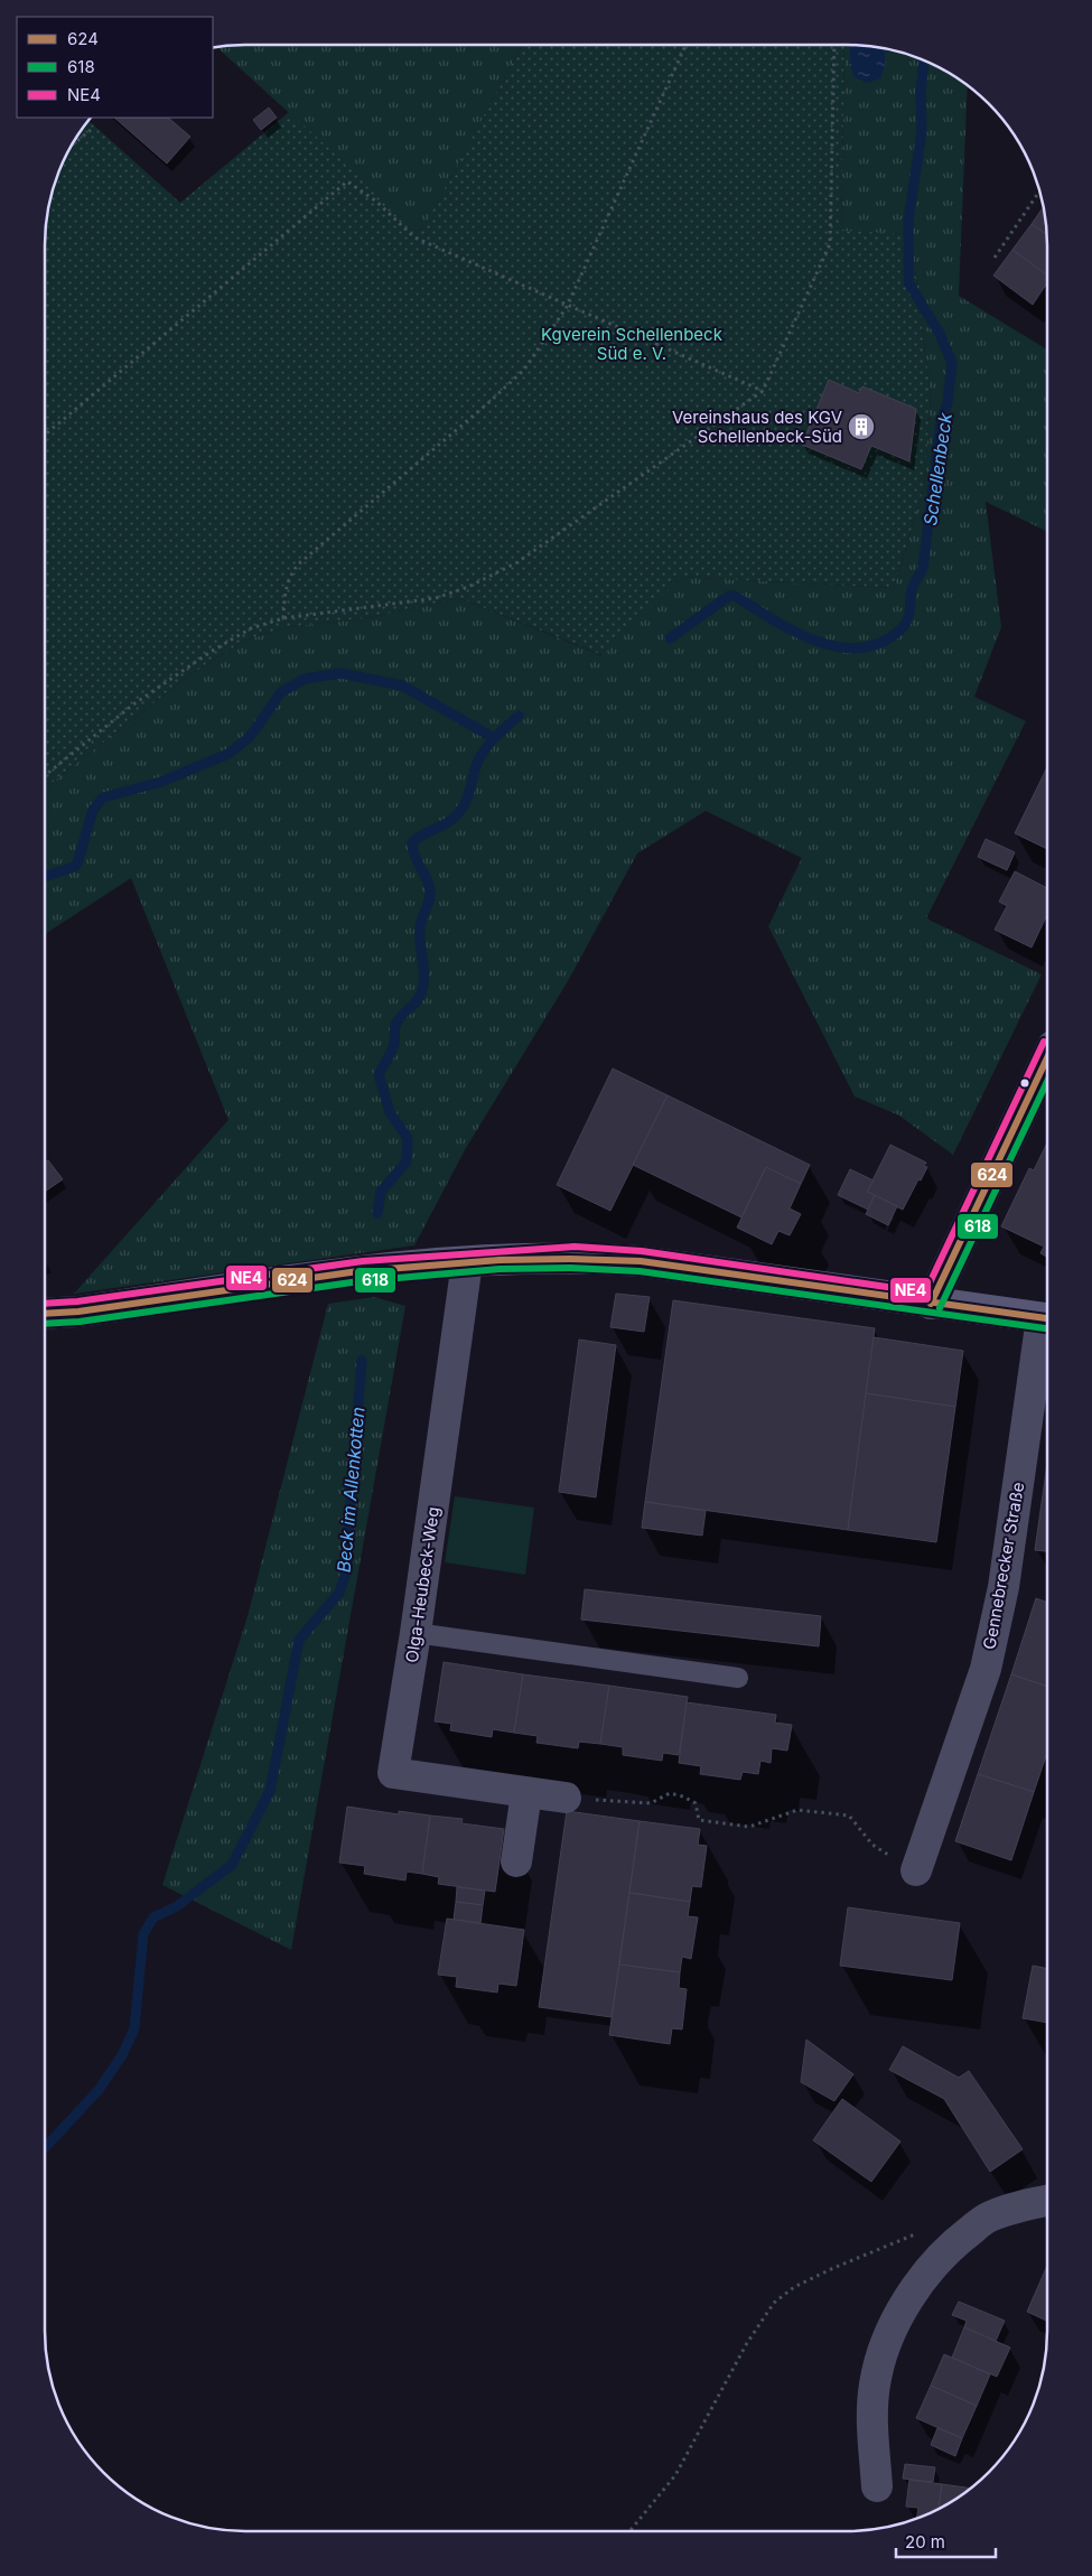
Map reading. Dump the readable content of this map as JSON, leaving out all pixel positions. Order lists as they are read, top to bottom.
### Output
{
  "streets": {
    "main road": ["Gennebrecker Straße"],
    "street": ["Olga-Heubeck-Weg"]
  },
  "crossings": [
    ["Gennebrecker Straße", "Olga-Heubeck-Weg"]
  ],
  "water": ["Schellenbeck", "Beck im Allenkotten"],
  "parks": ["Kgverein Schellenbeck Süd e. V."],
  "places": {
    "building": ["Vereinshaus des KGV Schellenbeck-Süd"]
  },
  "lines": ["transit line NE4", "transit line 624", "transit line 618"],
  "legend": ["624", "618", "NE4"],
  "scale_bar": "20 m"
}
